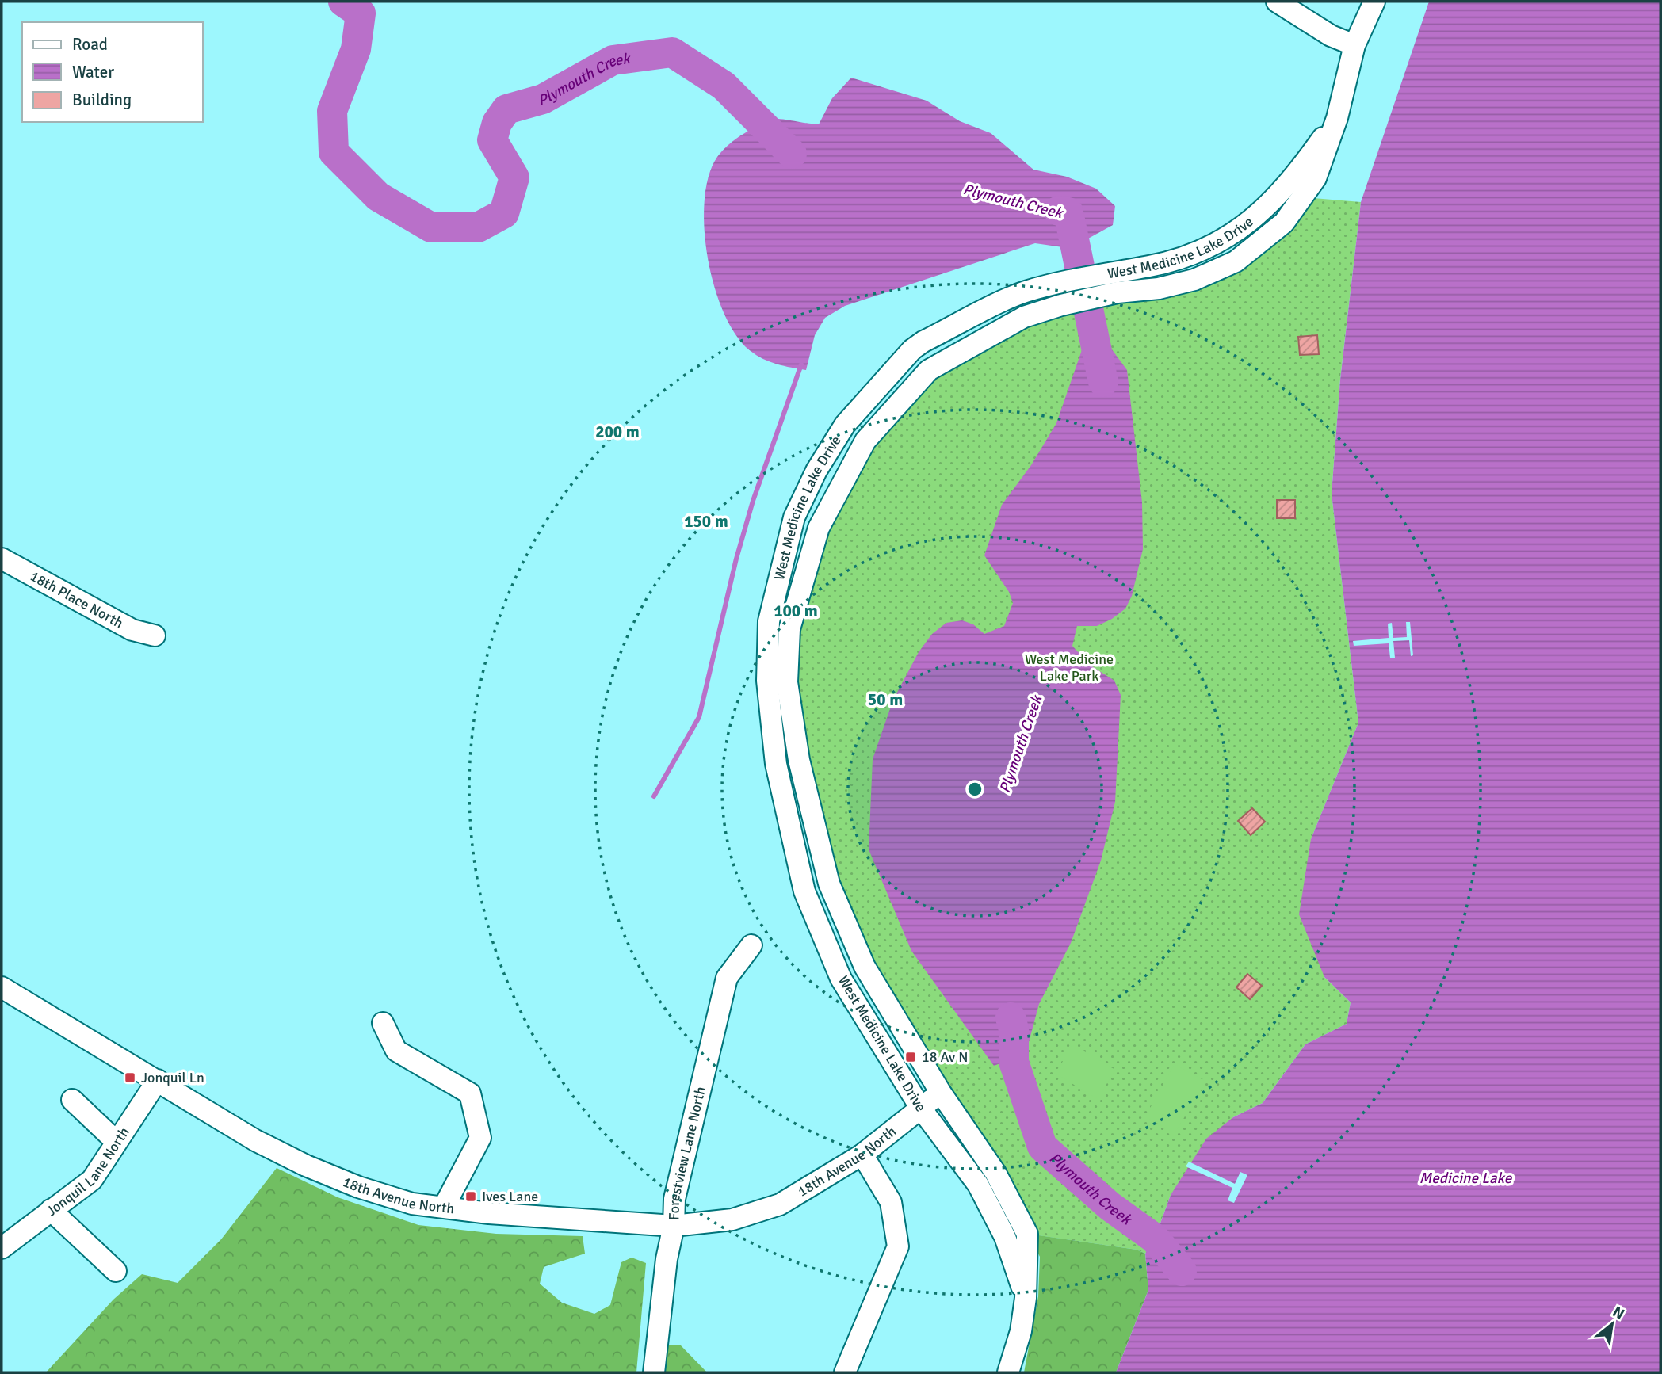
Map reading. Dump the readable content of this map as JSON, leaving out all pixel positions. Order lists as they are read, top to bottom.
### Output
{
  "streets": {
    "street": [
      "West Medicine Lake Drive",
      "18th Place North",
      "Forestview Lane North",
      "18th Avenue North",
      "Jonquil Lane North"
    ]
  },
  "crossings": [
    ["West Medicine Lake Drive", "18th Avenue North"],
    ["Forestview Lane North", "18th Avenue North"],
    ["18th Avenue North", "Jonquil Lane North"]
  ],
  "water": ["Plymouth Creek", "Medicine Lake"],
  "parks": ["West Medicine Lake Park"],
  "places": {
    "transit": ["18 Av N", "Jonquil Ln", "Ives Lane"]
  },
  "legend": ["Road", "Water", "Building"],
  "north": "top right",
  "rings": [
    "200 m",
    "150 m",
    "100 m",
    "50 m"
  ]
}
